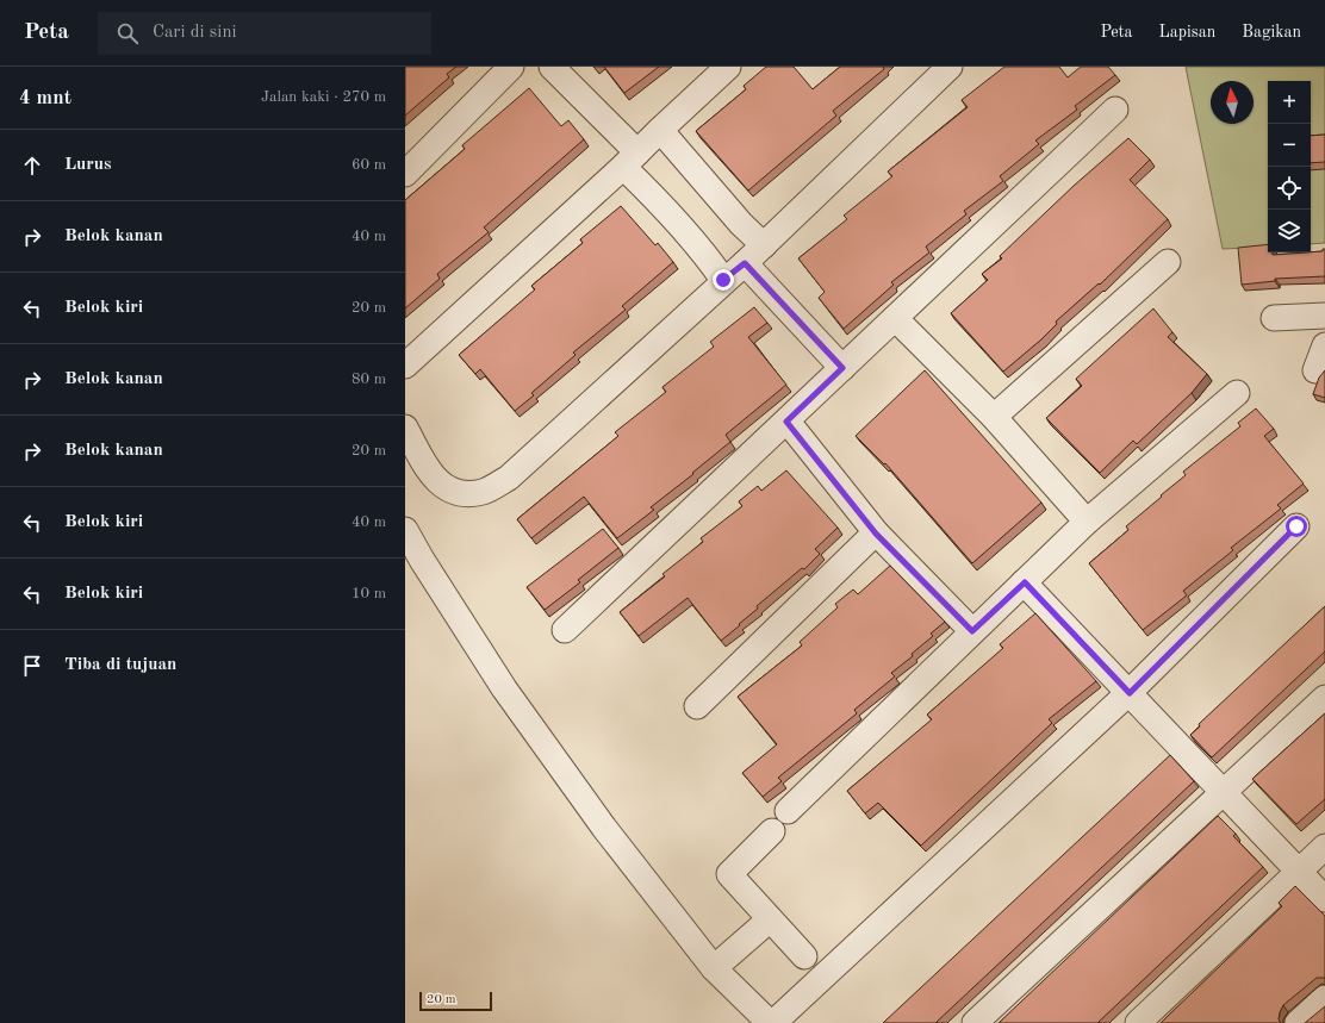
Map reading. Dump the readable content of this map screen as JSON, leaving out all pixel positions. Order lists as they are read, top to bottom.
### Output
{
  "scale_bar": "20 m",
  "north": "top",
  "page": {
    "header": "Peta",
    "search": "Cari di sini",
    "nav": ["Peta", "Lapisan", "Bagikan"],
    "heading": ["4 mnt", "Jalan kaki · 270 m"],
    "map_buttons": ["+", "−"],
    "list": [
      ["Lurus", "60 m"],
      ["Belok kanan", "40 m"],
      ["Belok kiri", "20 m"],
      ["Belok kanan", "80 m"],
      ["Belok kanan", "20 m"],
      ["Belok kiri", "40 m"],
      ["Belok kiri", "10 m"],
      "Tiba di tujuan"
    ],
    "scale": "20 m"
  }
}
